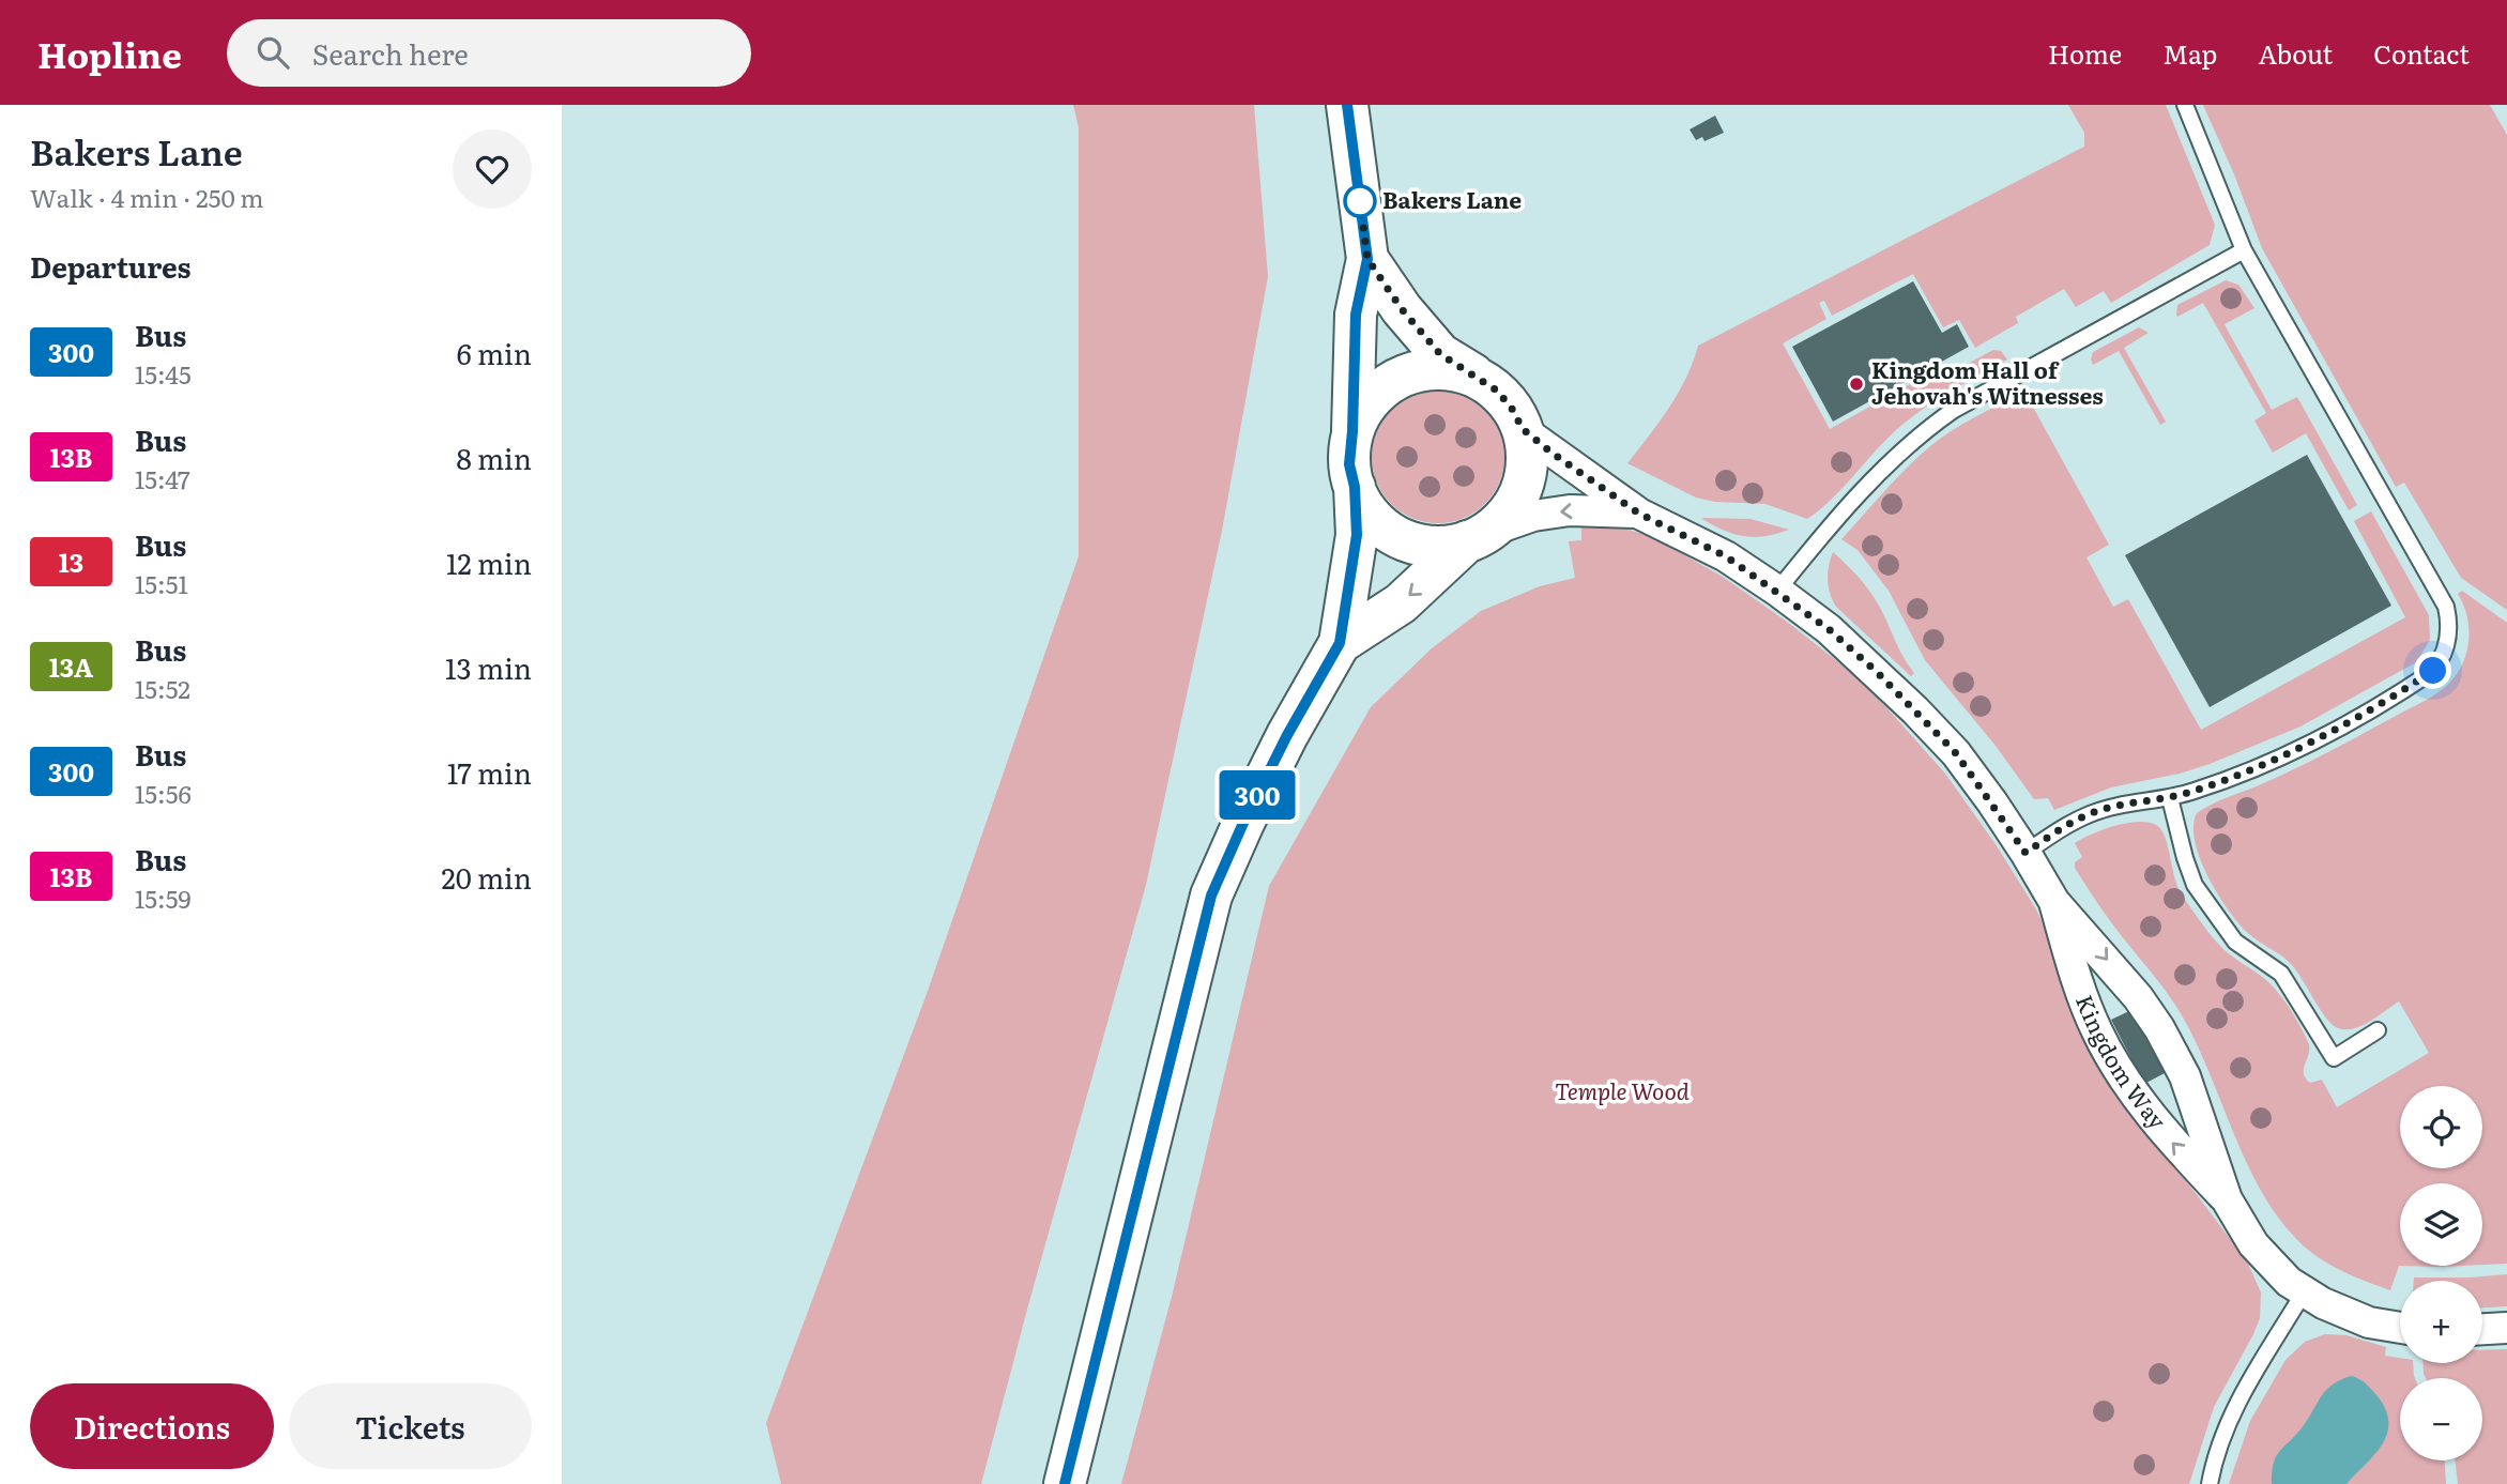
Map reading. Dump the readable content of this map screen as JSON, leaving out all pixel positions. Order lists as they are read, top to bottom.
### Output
{
  "streets": {
    "street": ["Kingdom Way"]
  },
  "parks": ["Temple Wood"],
  "places": ["Bakers Lane", "Kingdom Hall of Jehovah's Witnesses"],
  "lines": ["bus line 300"],
  "page": {
    "header": "Hopline",
    "search": "Search here",
    "nav": [
      "Home",
      "Map",
      "About",
      "Contact"
    ],
    "heading": [
      ["Bakers Lane", "Walk · 4 min · 250 m"],
      "Departures"
    ],
    "on_map": "300",
    "list": [
      {
        "mark": "300",
        "name": "Bus",
        "note": "15:45",
        "value": "6 min"
      },
      {
        "mark": "13B",
        "name": "Bus",
        "note": "15:47",
        "value": "8 min"
      },
      {
        "mark": "13",
        "name": "Bus",
        "note": "15:51",
        "value": "12 min"
      },
      {
        "mark": "13A",
        "name": "Bus",
        "note": "15:52",
        "value": "13 min"
      },
      {
        "mark": "300",
        "name": "Bus",
        "note": "15:56",
        "value": "17 min"
      },
      {
        "mark": "13B",
        "name": "Bus",
        "note": "15:59",
        "value": "20 min"
      }
    ],
    "map_buttons": ["+", "−"],
    "buttons": ["Directions", "Tickets"]
  }
}
